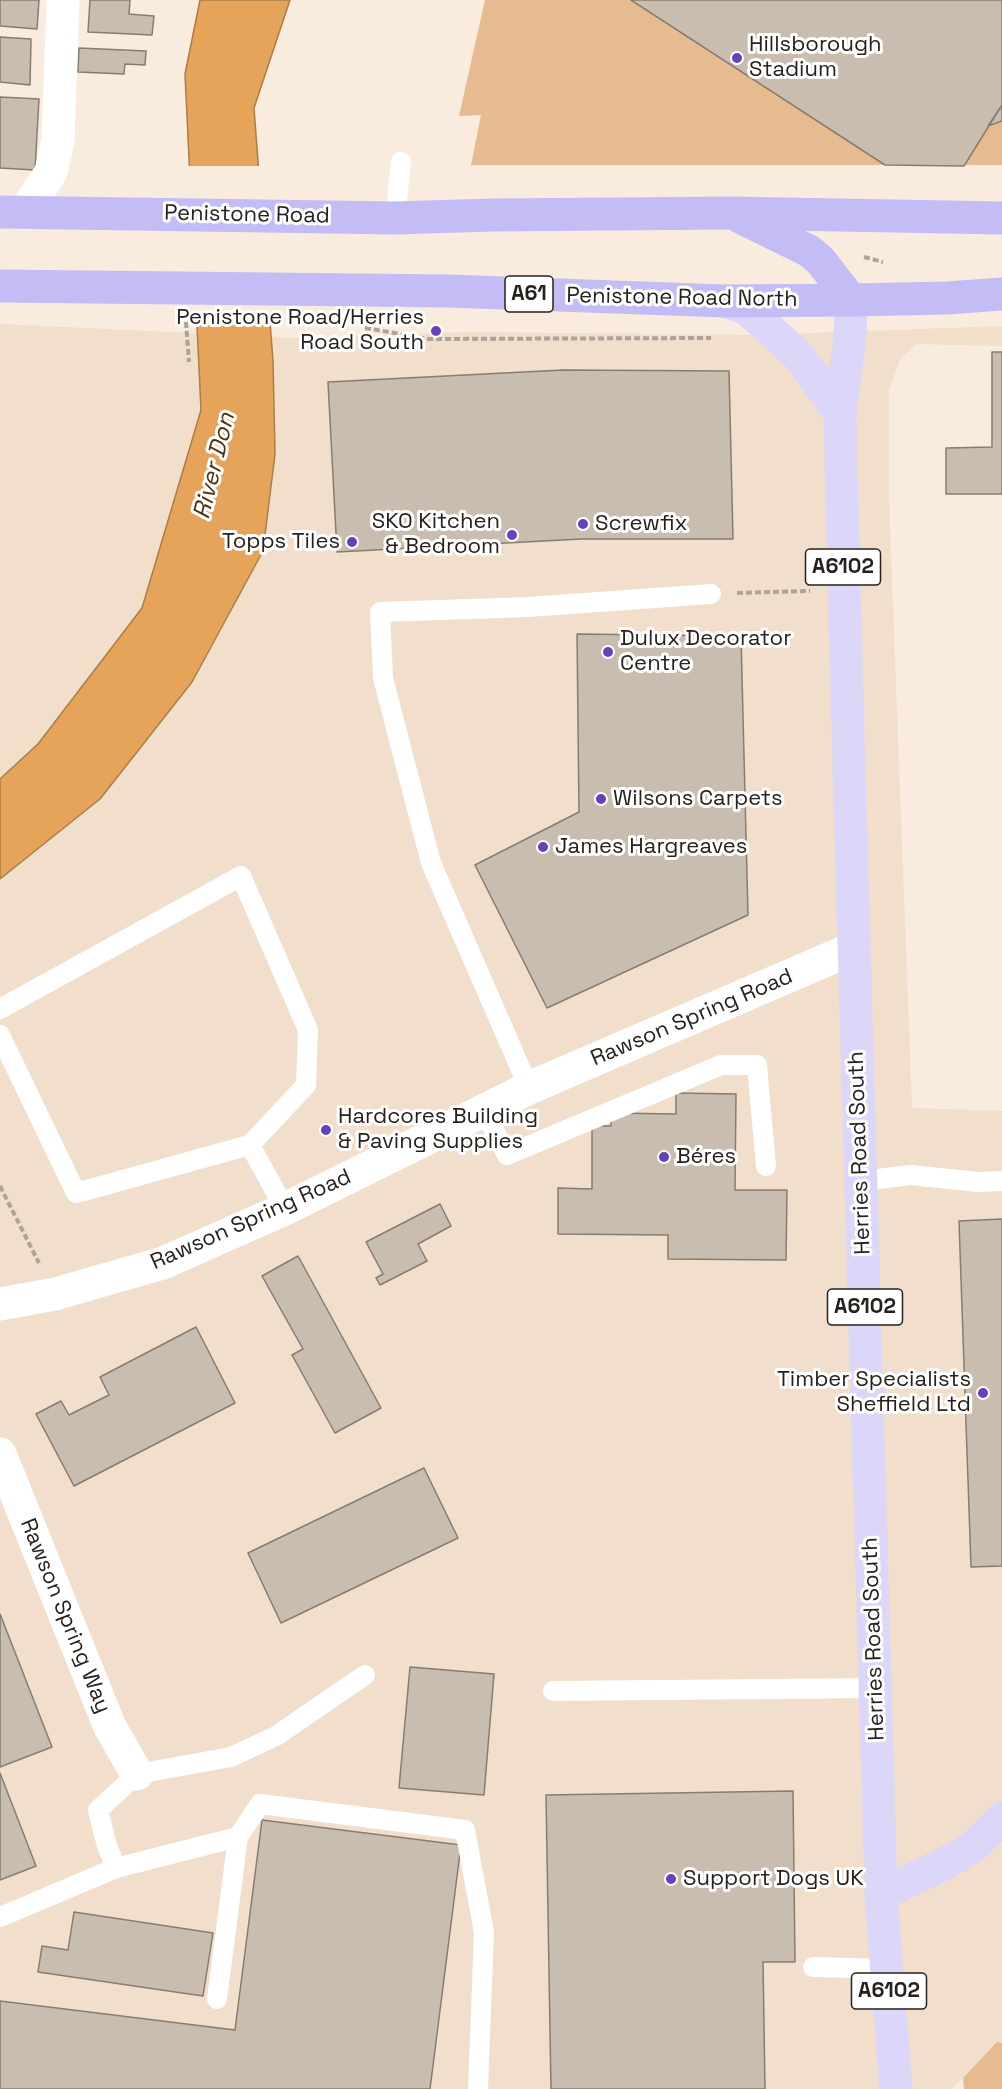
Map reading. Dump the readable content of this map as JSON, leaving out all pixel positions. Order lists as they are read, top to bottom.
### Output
{
  "streets": {
    "highway": ["Penistone Road", "A61", "Penistone Road North"],
    "main road": ["A6102", "Herries Road South"],
    "street": ["Rawson Spring Road", "Rawson Spring Way"]
  },
  "crossings": [
    ["A61", "Penistone Road North"],
    ["Penistone Road North", "Herries Road South"],
    ["A6102", "Herries Road South"],
    ["Rawson Spring Road", "Herries Road South"]
  ],
  "water": ["River Don"],
  "places": [
    "Hillsborough Stadium",
    "Penistone Road/Herries Road South",
    "Screwfix",
    "SKO Kitchen & Bedroom",
    "Topps Tiles",
    "Dulux Decorator Centre",
    "Wilsons Carpets",
    "James Hargreaves",
    "Hardcores Building & Paving Supplies",
    "Béres",
    "Timber Specialists Sheffield Ltd",
    "Support Dogs UK"
  ]
}
